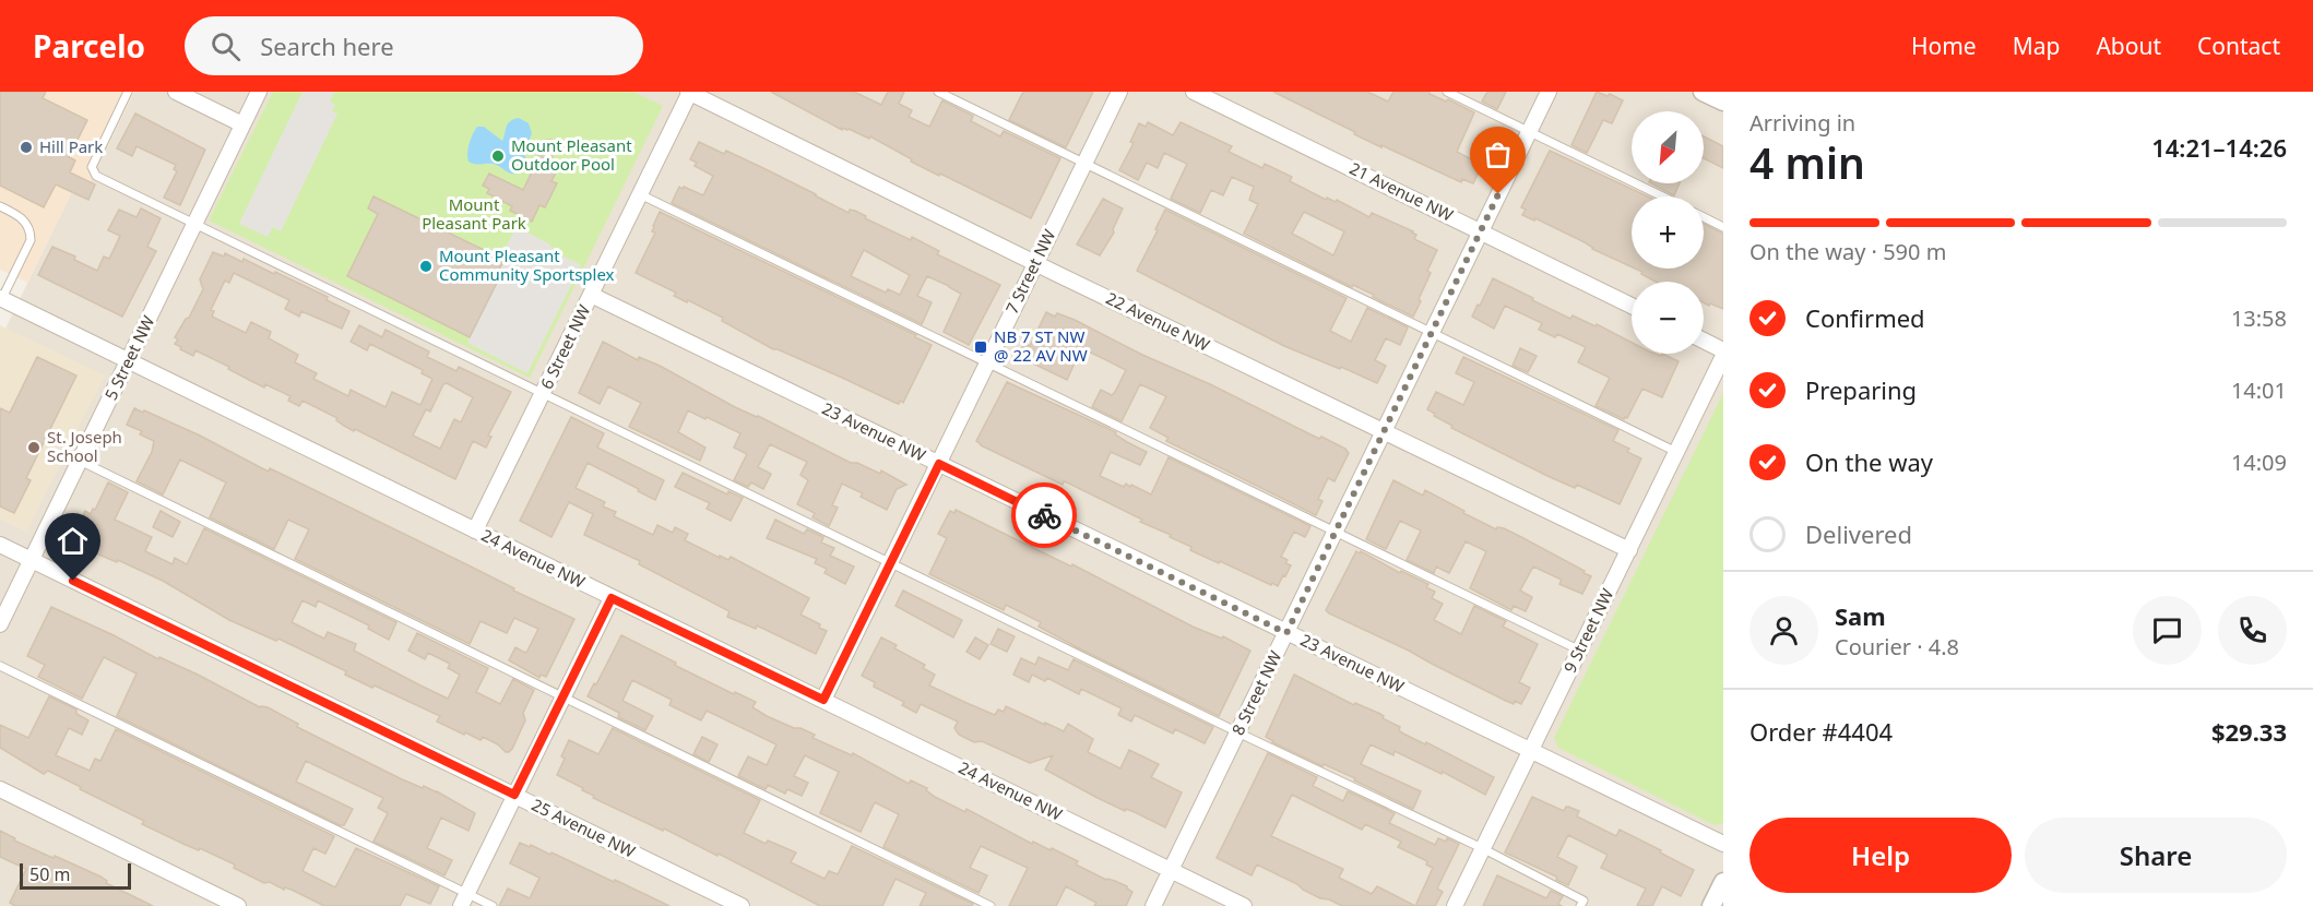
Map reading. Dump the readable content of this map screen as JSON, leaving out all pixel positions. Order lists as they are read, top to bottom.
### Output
{
  "streets": {
    "street": [
      "21 Avenue NW",
      "7 Street NW",
      "22 Avenue NW",
      "6 Street NW",
      "5 Street NW",
      "23 Avenue NW",
      "24 Avenue NW",
      "9 Street NW",
      "8 Street NW",
      "25 Avenue NW"
    ]
  },
  "crossings": [
    ["21 Avenue NW", "8 Street NW"],
    ["7 Street NW", "22 Avenue NW"],
    ["7 Street NW", "23 Avenue NW"],
    ["7 Street NW", "24 Avenue NW"],
    ["22 Avenue NW", "6 Street NW"],
    ["22 Avenue NW", "9 Street NW"],
    ["22 Avenue NW", "8 Street NW"],
    ["6 Street NW", "23 Avenue NW"],
    ["6 Street NW", "24 Avenue NW"],
    ["5 Street NW", "24 Avenue NW"],
    ["5 Street NW", "25 Avenue NW"],
    ["23 Avenue NW", "9 Street NW"],
    ["23 Avenue NW", "8 Street NW"],
    ["24 Avenue NW", "8 Street NW"]
  ],
  "parks": ["Mount Pleasant Park"],
  "places": {
    "other": [
      "Hill Park",
      "Mount Pleasant Outdoor Pool",
      "Mount Pleasant Community Sportsplex",
      "St. Joseph School"
    ],
    "transit": ["NB 7 ST NW @ 22 AV NW"]
  },
  "scale_bar": "50 m",
  "north": "bottom left",
  "page": {
    "header": "Parcelo",
    "search": "Search here",
    "nav": [
      "Home",
      "Map",
      "About",
      "Contact"
    ],
    "heading": ["4 min", "Arriving in", "14:21–14:26"],
    "panel": [
      "Sam",
      "Courier · 4.8",
      "Order #4404",
      "$29.33"
    ],
    "map_buttons": ["+", "−"],
    "bar": "On the way · 590 m",
    "list": [
      ["Confirmed", "13:58"],
      ["Preparing", "14:01"],
      ["On the way", "14:09"],
      "Delivered"
    ],
    "buttons": ["Help", "Share"],
    "scale": "50 m"
  }
}
